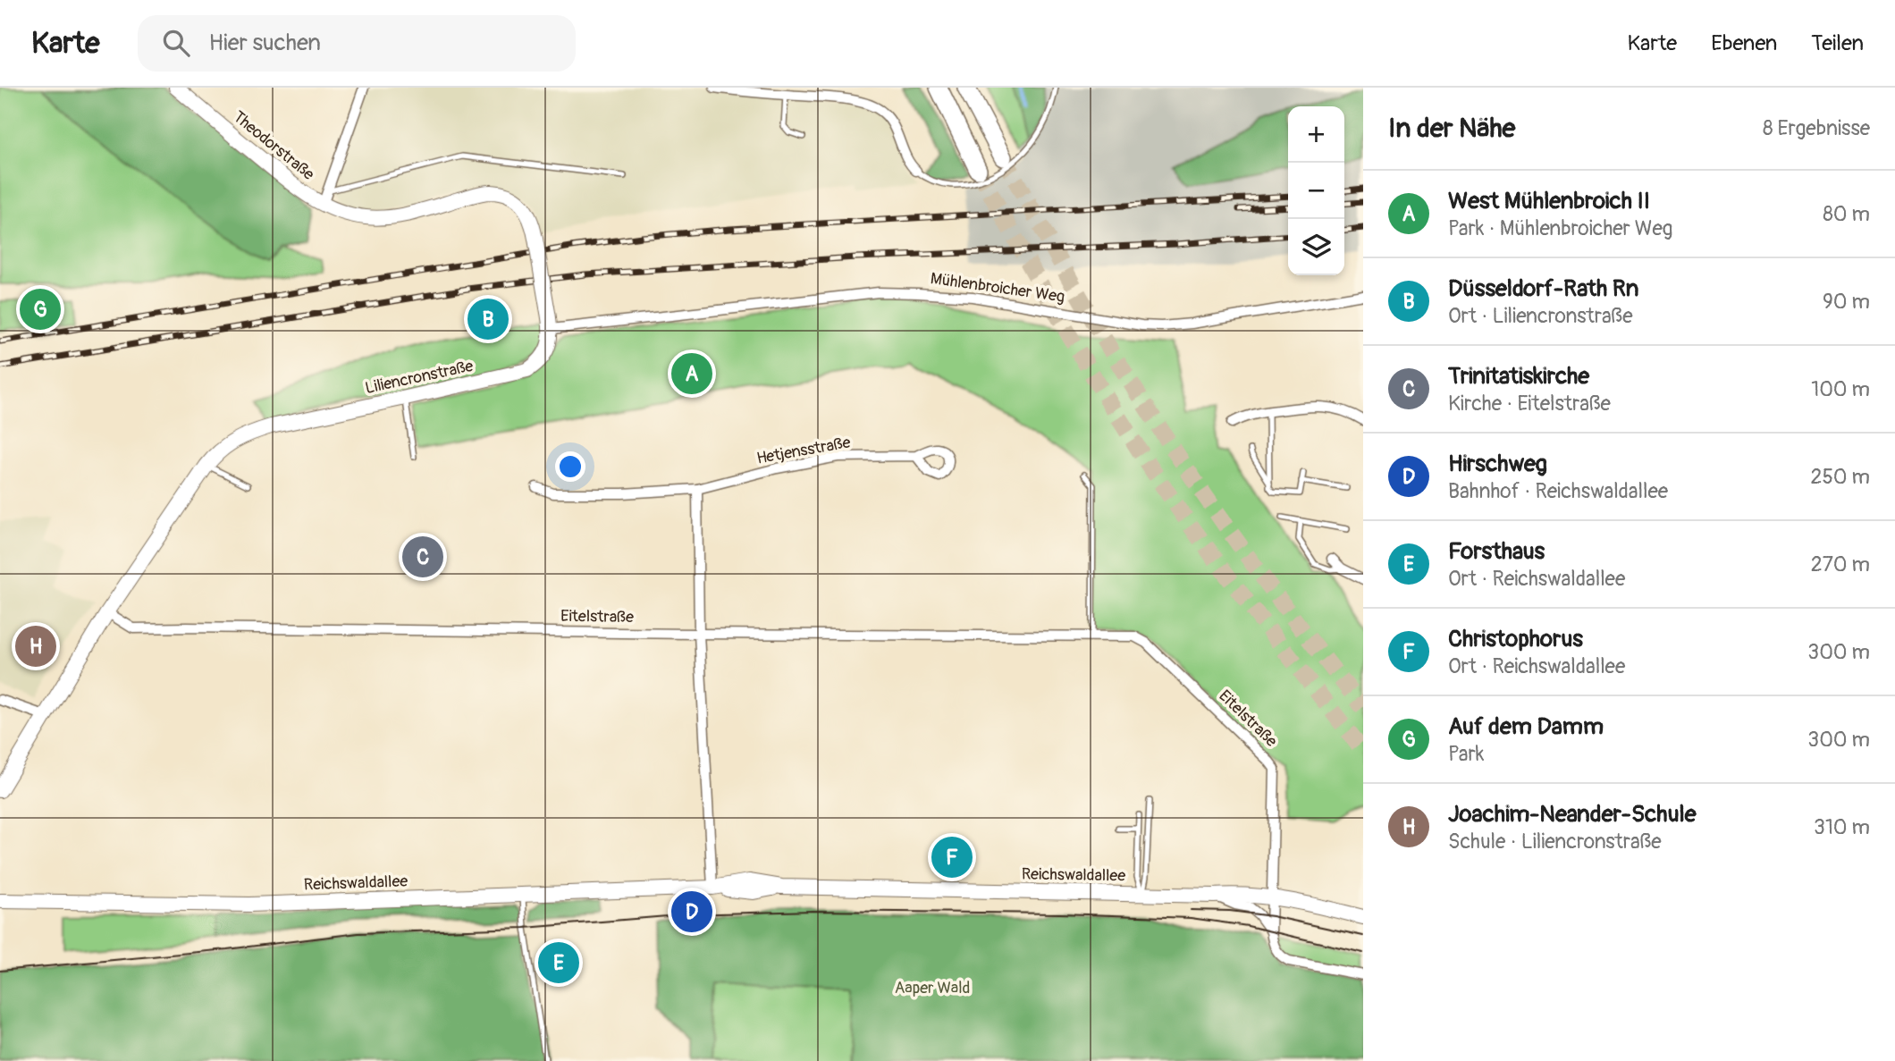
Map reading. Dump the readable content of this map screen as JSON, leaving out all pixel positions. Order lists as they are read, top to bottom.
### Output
{
  "streets": {
    "main road": ["Theodorstraße", "Liliencronstraße", "Reichswaldallee"],
    "street": ["Mühlenbroicher Weg", "Hetjensstraße", "Eitelstraße"]
  },
  "crossings": [
    ["Mühlenbroicher Weg", "Liliencronstraße"],
    ["Liliencronstraße", "Eitelstraße"],
    ["Eitelstraße", "Reichswaldallee"]
  ],
  "parks": ["Aaper Wald"],
  "page": {
    "header": "Karte",
    "search": "Hier suchen",
    "nav": ["Karte", "Ebenen", "Teilen"],
    "heading": ["In der Nähe", "8 Ergebnisse"],
    "map_buttons": ["+", "−"],
    "list": [
      {
        "mark": "A",
        "name": "West Mühlenbroich II",
        "note": "Park · Mühlenbroicher Weg",
        "value": "80 m"
      },
      {
        "mark": "B",
        "name": "Düsseldorf-Rath Rn",
        "note": "Ort · Liliencronstraße",
        "value": "90 m"
      },
      {
        "mark": "C",
        "name": "Trinitatiskirche",
        "note": "Kirche · Eitelstraße",
        "value": "100 m"
      },
      {
        "mark": "D",
        "name": "Hirschweg",
        "note": "Bahnhof · Reichswaldallee",
        "value": "250 m"
      },
      {
        "mark": "E",
        "name": "Forsthaus",
        "note": "Ort · Reichswaldallee",
        "value": "270 m"
      },
      {
        "mark": "F",
        "name": "Christophorus",
        "note": "Ort · Reichswaldallee",
        "value": "300 m"
      },
      {
        "mark": "G",
        "name": "Auf dem Damm",
        "note": "Park",
        "value": "300 m"
      },
      {
        "mark": "H",
        "name": "Joachim-Neander-Schule",
        "note": "Schule · Liliencronstraße",
        "value": "310 m"
      }
    ],
    "pins": [
      "G",
      "B",
      "A",
      "C",
      "H",
      "F",
      "D",
      "E"
    ]
  }
}
